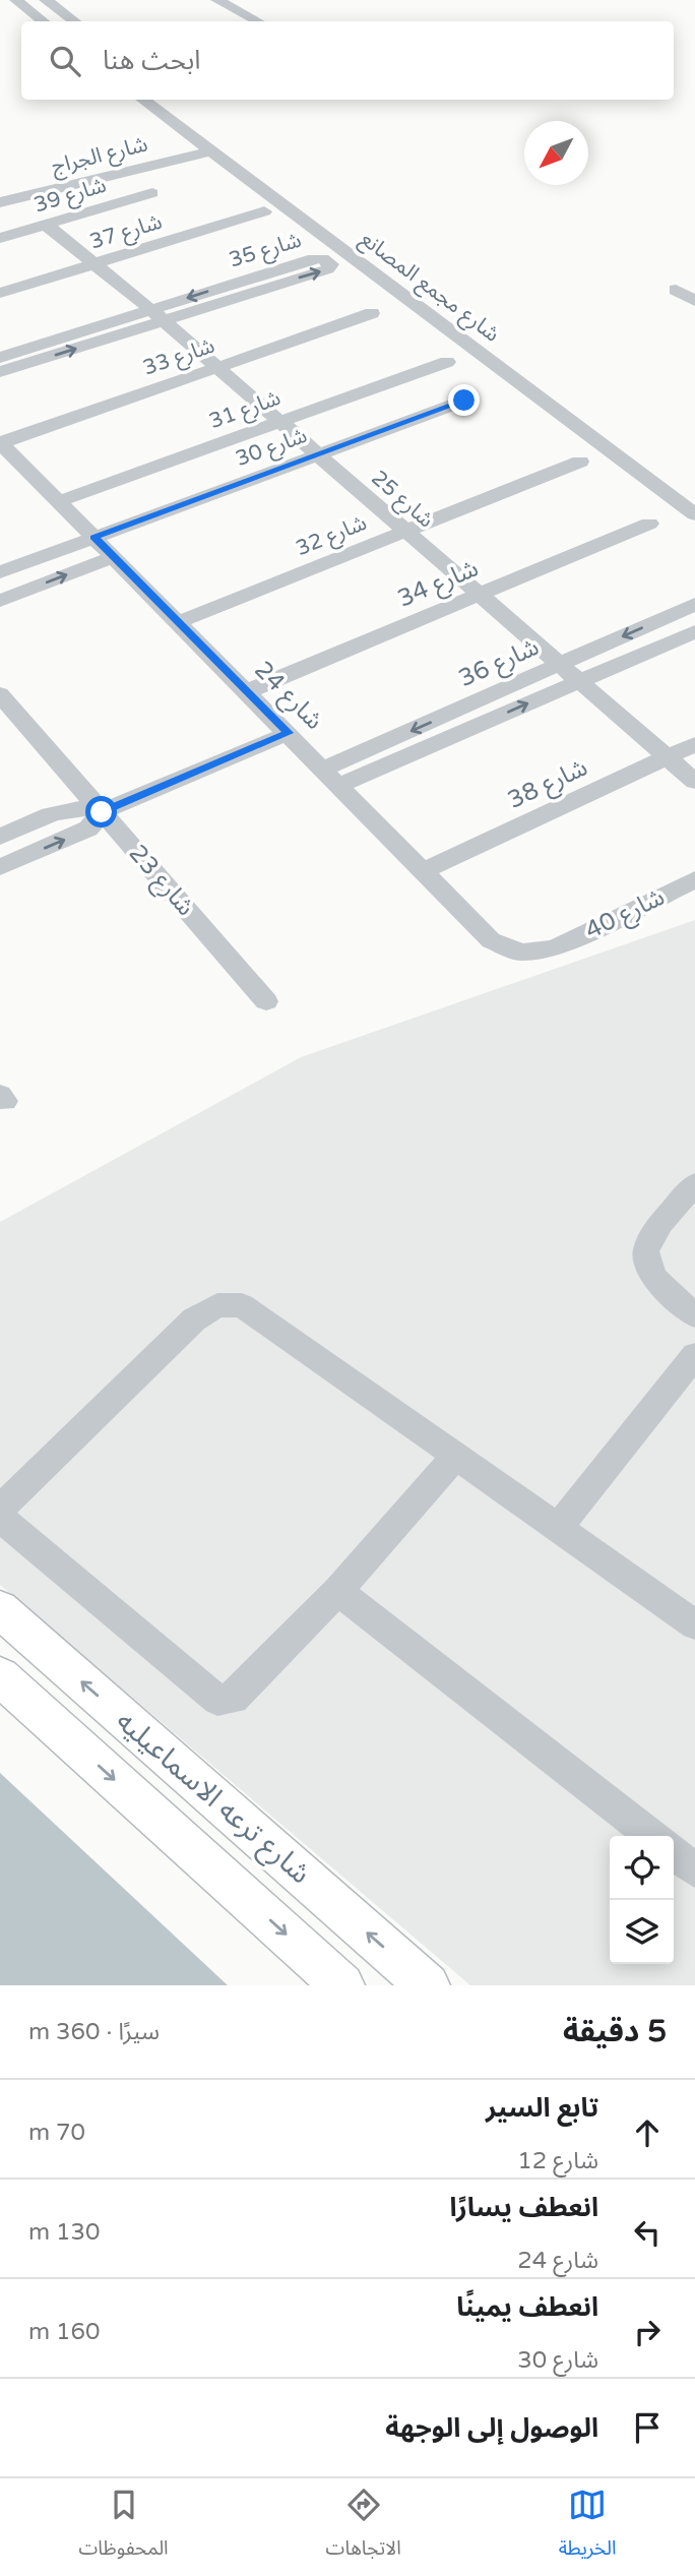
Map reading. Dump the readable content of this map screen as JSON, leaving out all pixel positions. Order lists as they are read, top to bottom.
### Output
{
  "streets": {
    "main road": ["شارع ترعه الاسماعيليه"],
    "street": [
      "شارع الجراج",
      "شارع 39",
      "شارع 37",
      "شارع 35",
      "شارع مجمع المصانع",
      "شارع 33",
      "شارع 31",
      "شارع 30",
      "شارع 25",
      "شارع 32",
      "شارع 34",
      "شارع 36",
      "شارع 24",
      "شارع 38",
      "شارع 23",
      "شارع 40"
    ]
  },
  "crossings": [
    ["شارع الجراج", "شارع مجمع المصانع"],
    ["شارع 39", "شارع 25"],
    ["شارع 37", "شارع 25"],
    ["شارع 35", "شارع 25"],
    ["شارع 33", "شارع 25"],
    ["شارع 33", "شارع 24"],
    ["شارع 31", "شارع 25"],
    ["شارع 31", "شارع 24"],
    ["شارع 30", "شارع 25"],
    ["شارع 30", "شارع 24"],
    ["شارع 25", "شارع 32"],
    ["شارع 25", "شارع 34"],
    ["شارع 25", "شارع 36"],
    ["شارع 25", "شارع 38"],
    ["شارع 32", "شارع 24"],
    ["شارع 34", "شارع 24"],
    ["شارع 36", "شارع 24"],
    ["شارع 24", "شارع 38"],
    ["شارع 24", "شارع 40"]
  ],
  "north": "bottom left",
  "page": {
    "search": "ابحث هنا",
    "heading": ["5 دقيقة", "سيرًا · 360 m"],
    "list": [
      ["تابع السير", "شارع 12", "70 m"],
      ["انعطف يسارًا", "شارع 24", "130 m"],
      ["انعطف يمينًا", "شارع 30", "160 m"],
      "الوصول إلى الوجهة"
    ],
    "nav": ["الخريطة", "الاتجاهات", "المحفوظات"]
  }
}
